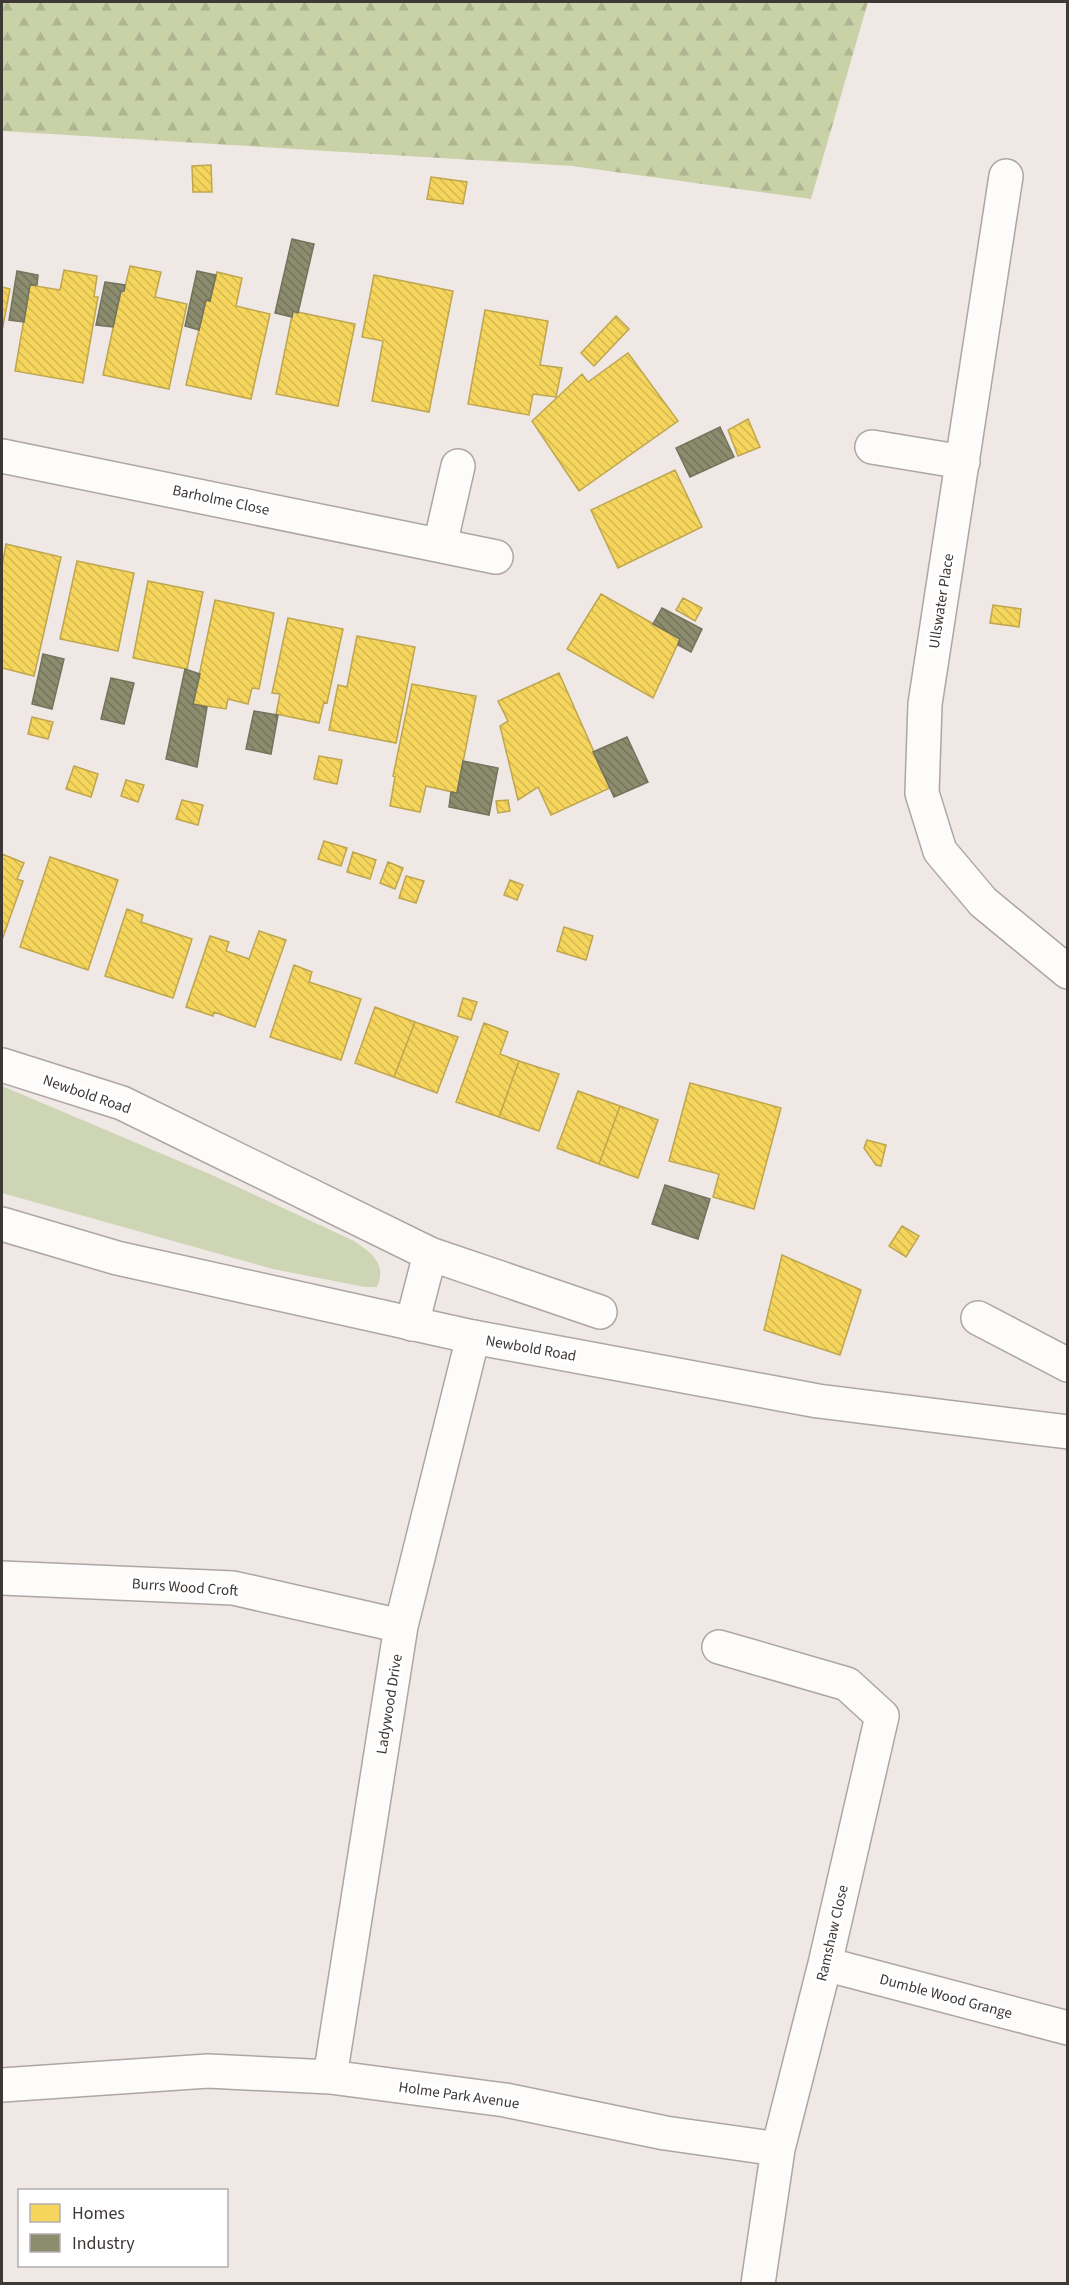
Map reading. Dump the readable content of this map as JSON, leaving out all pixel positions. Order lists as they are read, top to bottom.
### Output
{
  "streets": {
    "street": [
      "Barholme Close",
      "Ullswater Place",
      "Newbold Road",
      "Burrs Wood Croft",
      "Ladywood Drive",
      "Ramshaw Close",
      "Dumble Wood Grange",
      "Holme Park Avenue"
    ]
  },
  "crossings": [
    ["Newbold Road", "Ladywood Drive"],
    ["Burrs Wood Croft", "Ladywood Drive"],
    ["Ladywood Drive", "Holme Park Avenue"],
    ["Ramshaw Close", "Dumble Wood Grange"],
    ["Ramshaw Close", "Holme Park Avenue"]
  ],
  "legend": ["Homes", "Industry"]
}
